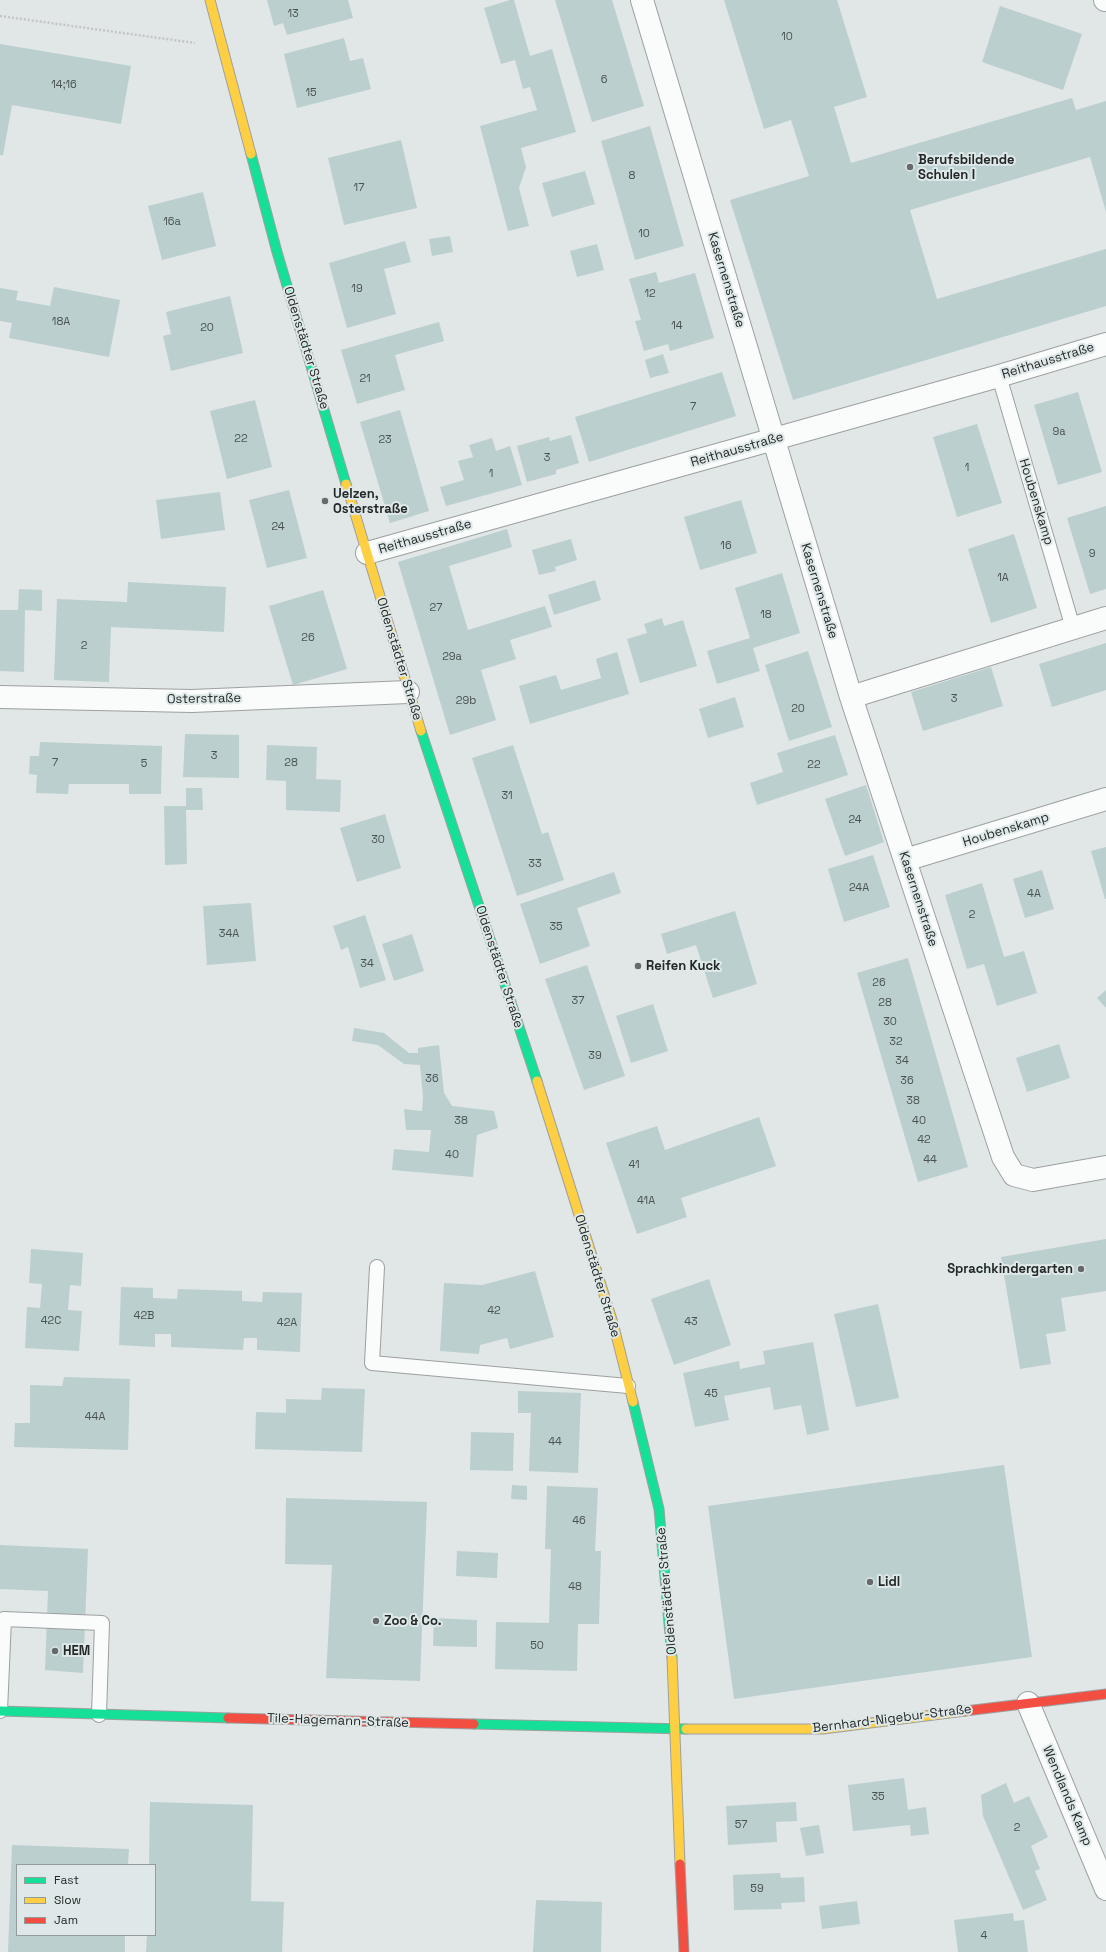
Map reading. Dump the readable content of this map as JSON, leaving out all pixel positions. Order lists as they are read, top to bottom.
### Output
{
  "streets": {
    "street": [
      "Kasernenstraße",
      "Oldenstädter Straße",
      "Reithausstraße",
      "Houbenskamp",
      "Osterstraße",
      "Bernhard-Nigebur-Straße",
      "Tile-Hagemann-Straße",
      "Wendlands Kamp"
    ]
  },
  "crossings": [
    ["Kasernenstraße", "Reithausstraße"],
    ["Kasernenstraße", "Houbenskamp"],
    ["Oldenstädter Straße", "Reithausstraße"],
    ["Oldenstädter Straße", "Osterstraße"],
    ["Oldenstädter Straße", "Bernhard-Nigebur-Straße"],
    ["Oldenstädter Straße", "Tile-Hagemann-Straße"],
    ["Reithausstraße", "Houbenskamp"],
    ["Bernhard-Nigebur-Straße", "Tile-Hagemann-Straße"],
    ["Bernhard-Nigebur-Straße", "Wendlands Kamp"]
  ],
  "places": [
    "Berufsbildende Schulen I",
    "Uelzen, Osterstraße",
    "Reifen Kuck",
    "Sprachkindergarten",
    "Lidl",
    "Zoo & Co.",
    "HEM"
  ],
  "house_numbers": [
    "13",
    "10",
    "6",
    "14;16",
    "15",
    "8",
    "17",
    "16a",
    "10",
    "19",
    "12",
    "18A",
    "14",
    "20",
    "21",
    "7",
    "9a",
    "22",
    "23",
    "3",
    "1",
    "1",
    "24",
    "16",
    "9",
    "1A",
    "27",
    "18",
    "26",
    "2",
    "29a",
    "3",
    "29b",
    "20",
    "3",
    "7",
    "28",
    "5",
    "22",
    "31",
    "24",
    "30",
    "33",
    "24A",
    "4A",
    "2",
    "35",
    "34A",
    "34",
    "26",
    "37",
    "28",
    "30",
    "32",
    "39",
    "34",
    "36",
    "36",
    "38",
    "38",
    "40",
    "42",
    "40",
    "44",
    "41",
    "41A",
    "42",
    "42B",
    "42C",
    "43",
    "42A",
    "45",
    "44A",
    "44",
    "46",
    "48",
    "50",
    "35",
    "57",
    "2",
    "59",
    "4"
  ],
  "legend": ["Fast", "Slow", "Jam"]
}
